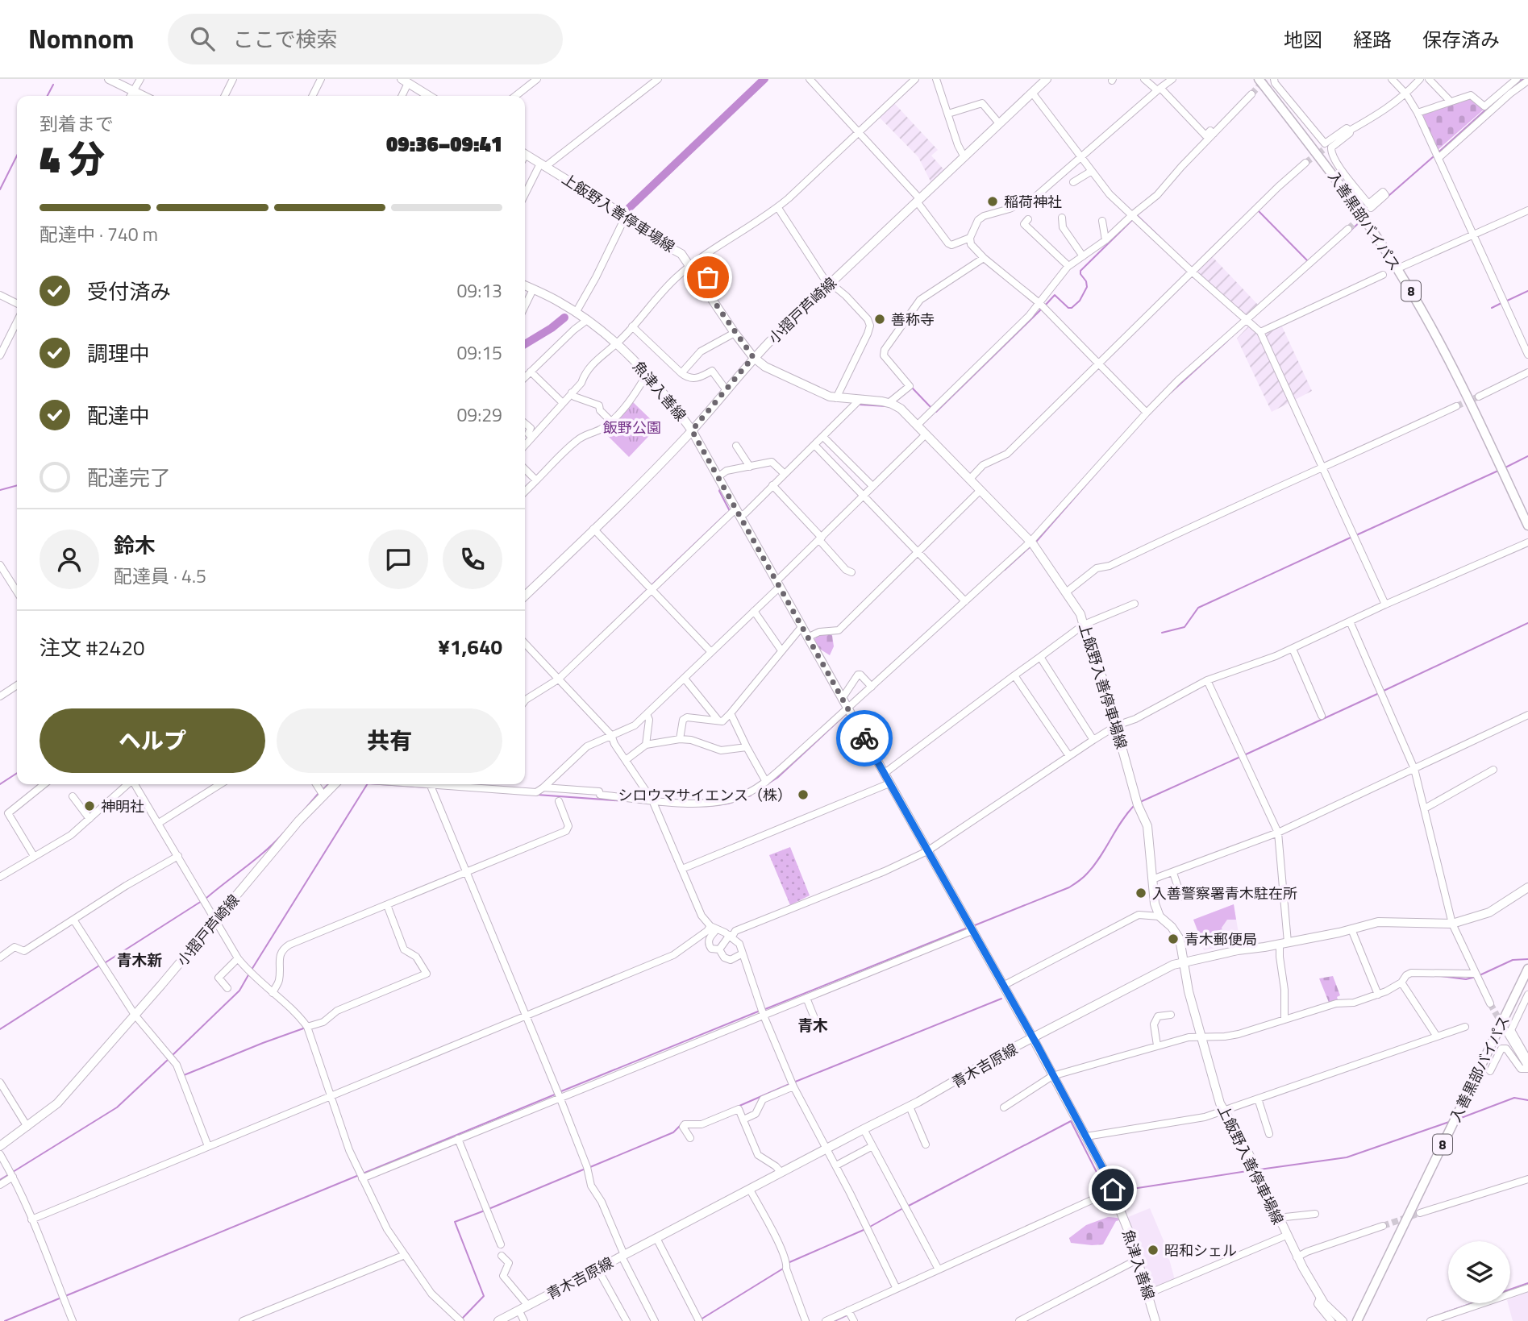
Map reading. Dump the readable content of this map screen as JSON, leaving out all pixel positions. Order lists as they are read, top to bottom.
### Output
{
  "streets": {
    "highway": ["入善黒部バイパス", "8"],
    "main road": [
      "上飯野入善停車場線",
      "小摺戸芦崎線",
      "魚津入善線",
      "青木吉原線"
    ]
  },
  "crossings": [
    ["上飯野入善停車場線", "小摺戸芦崎線"],
    ["上飯野入善停車場線", "青木吉原線"],
    ["小摺戸芦崎線", "魚津入善線"],
    ["魚津入善線", "青木吉原線"]
  ],
  "districts": ["青木新", "青木"],
  "parks": ["飯野公園"],
  "places": [
    "稲荷神社",
    "善称寺",
    "シロウマサイエンス（株）",
    "神明社",
    "入善警察署青木駐在所",
    "青木郵便局",
    "昭和シェル"
  ],
  "page": {
    "header": "Nomnom",
    "search": "ここで検索",
    "nav": ["地図", "経路", "保存済み"],
    "heading": ["4 分", "到着まで", "09:36–09:41"],
    "panel": [
      "鈴木",
      "配達員 · 4.5",
      "注文 #2420",
      "¥1,640"
    ],
    "bar": "配達中 · 740 m",
    "list": [
      ["受付済み", "09:13"],
      ["調理中", "09:15"],
      ["配達中", "09:29"],
      "配達完了"
    ],
    "buttons": ["ヘルプ", "共有"]
  }
}
